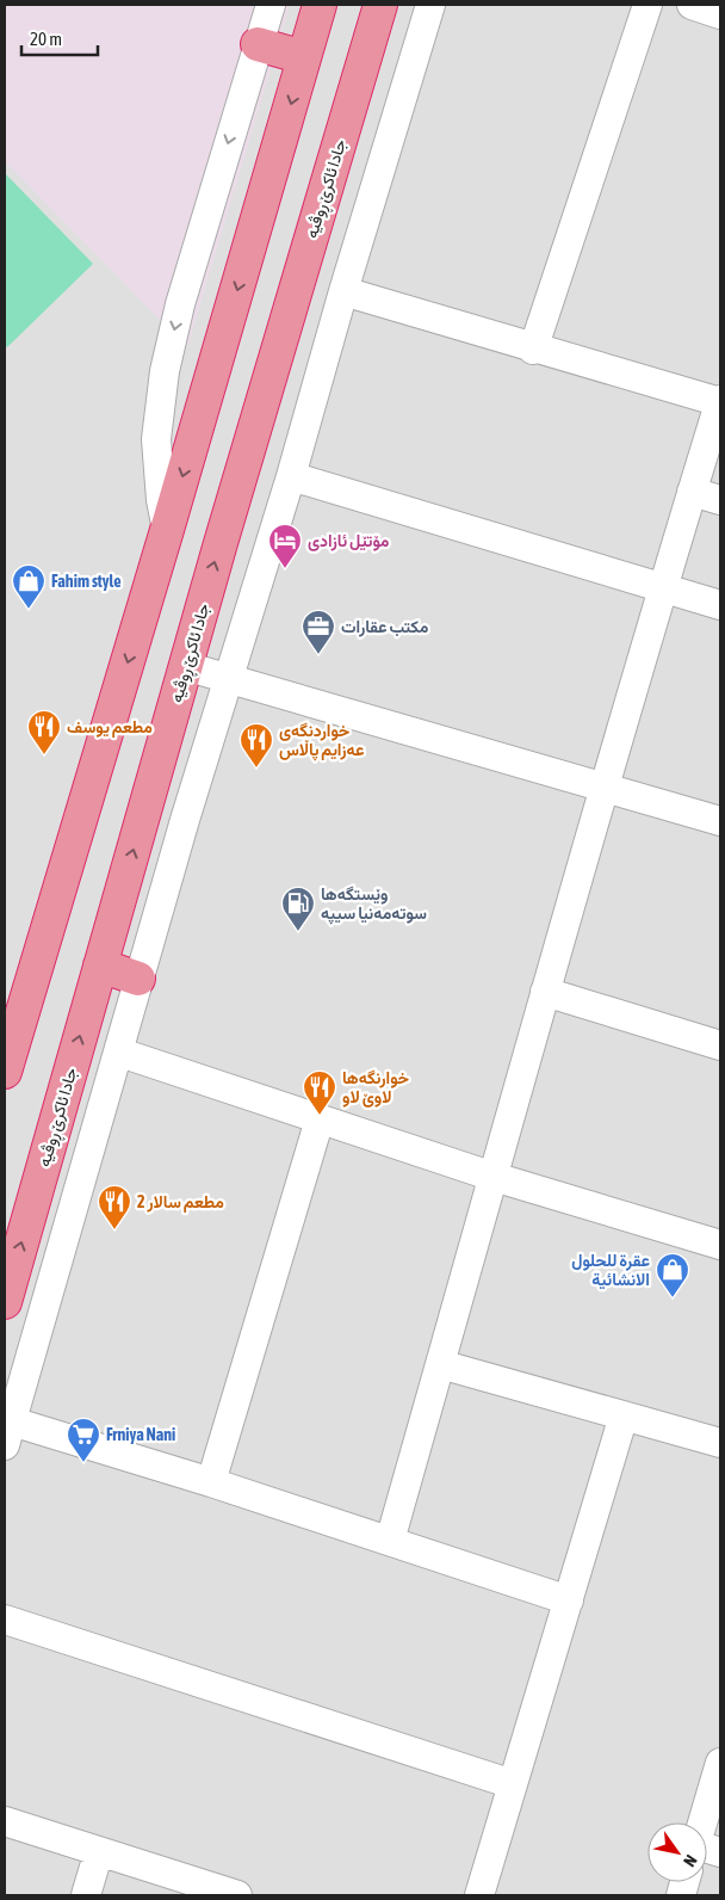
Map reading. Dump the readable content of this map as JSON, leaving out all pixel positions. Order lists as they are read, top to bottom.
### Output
{
  "streets": {
    "highway": ["جادا ئاکرێ ڕوڤیە"]
  },
  "places": {
    "hotel": ["مۆتێل ئازادی"],
    "shop": ["Fahim style", "عقرة للحلول الانشائیة"],
    "office": ["مكتب عقارات"],
    "restaurant": [
      "مطعم يوسف",
      "خواردنگەی عەزایم پاڵاس",
      "خوارنگەھا لاوێ لاو",
      "مطعم سالار 2"
    ],
    "fuel station": ["وێستگەها سوتەمەنیا سیپە"],
    "supermarket": ["Frniya Nani"]
  },
  "scale_bar": "20 m",
  "north": "bottom right"
}
